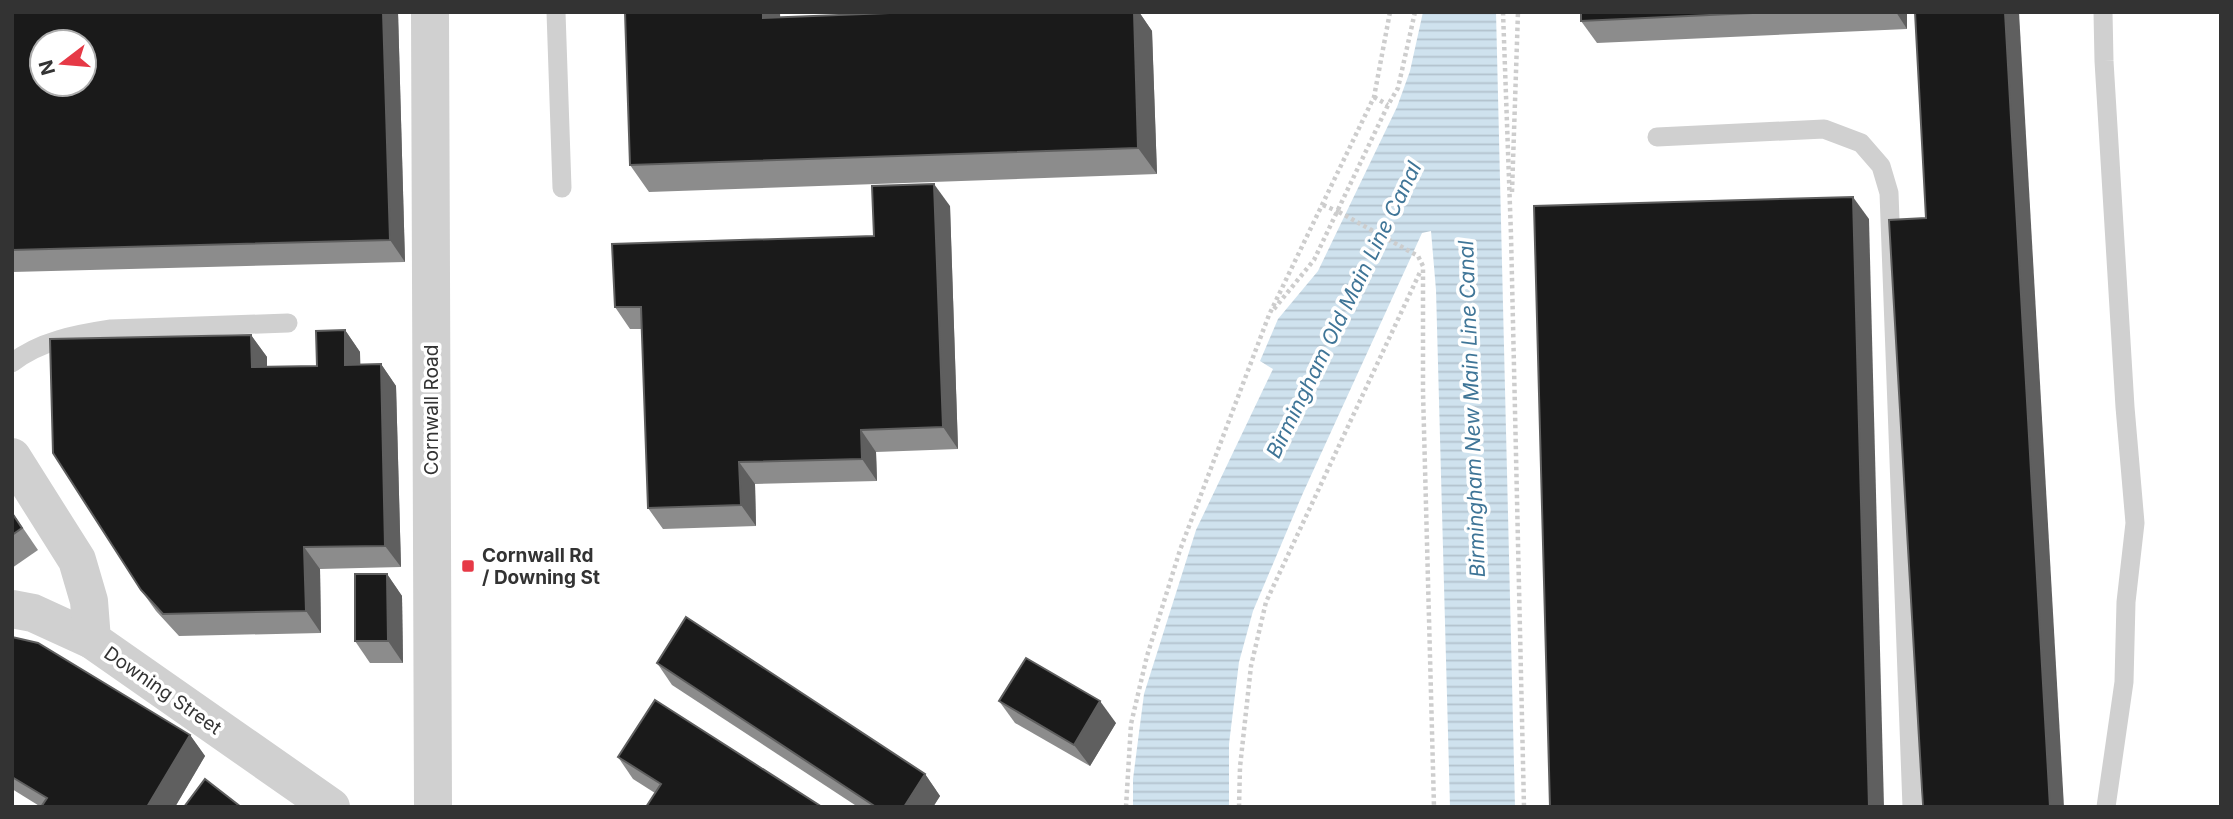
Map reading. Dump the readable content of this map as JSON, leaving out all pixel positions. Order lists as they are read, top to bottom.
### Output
{
  "streets": {
    "street": ["Cornwall Road", "Downing Street"]
  },
  "water": ["Birmingham Old Main Line Canal", "Birmingham New Main Line Canal"],
  "places": {
    "transit": ["Cornwall Rd / Downing St"]
  },
  "north": "left"
}
